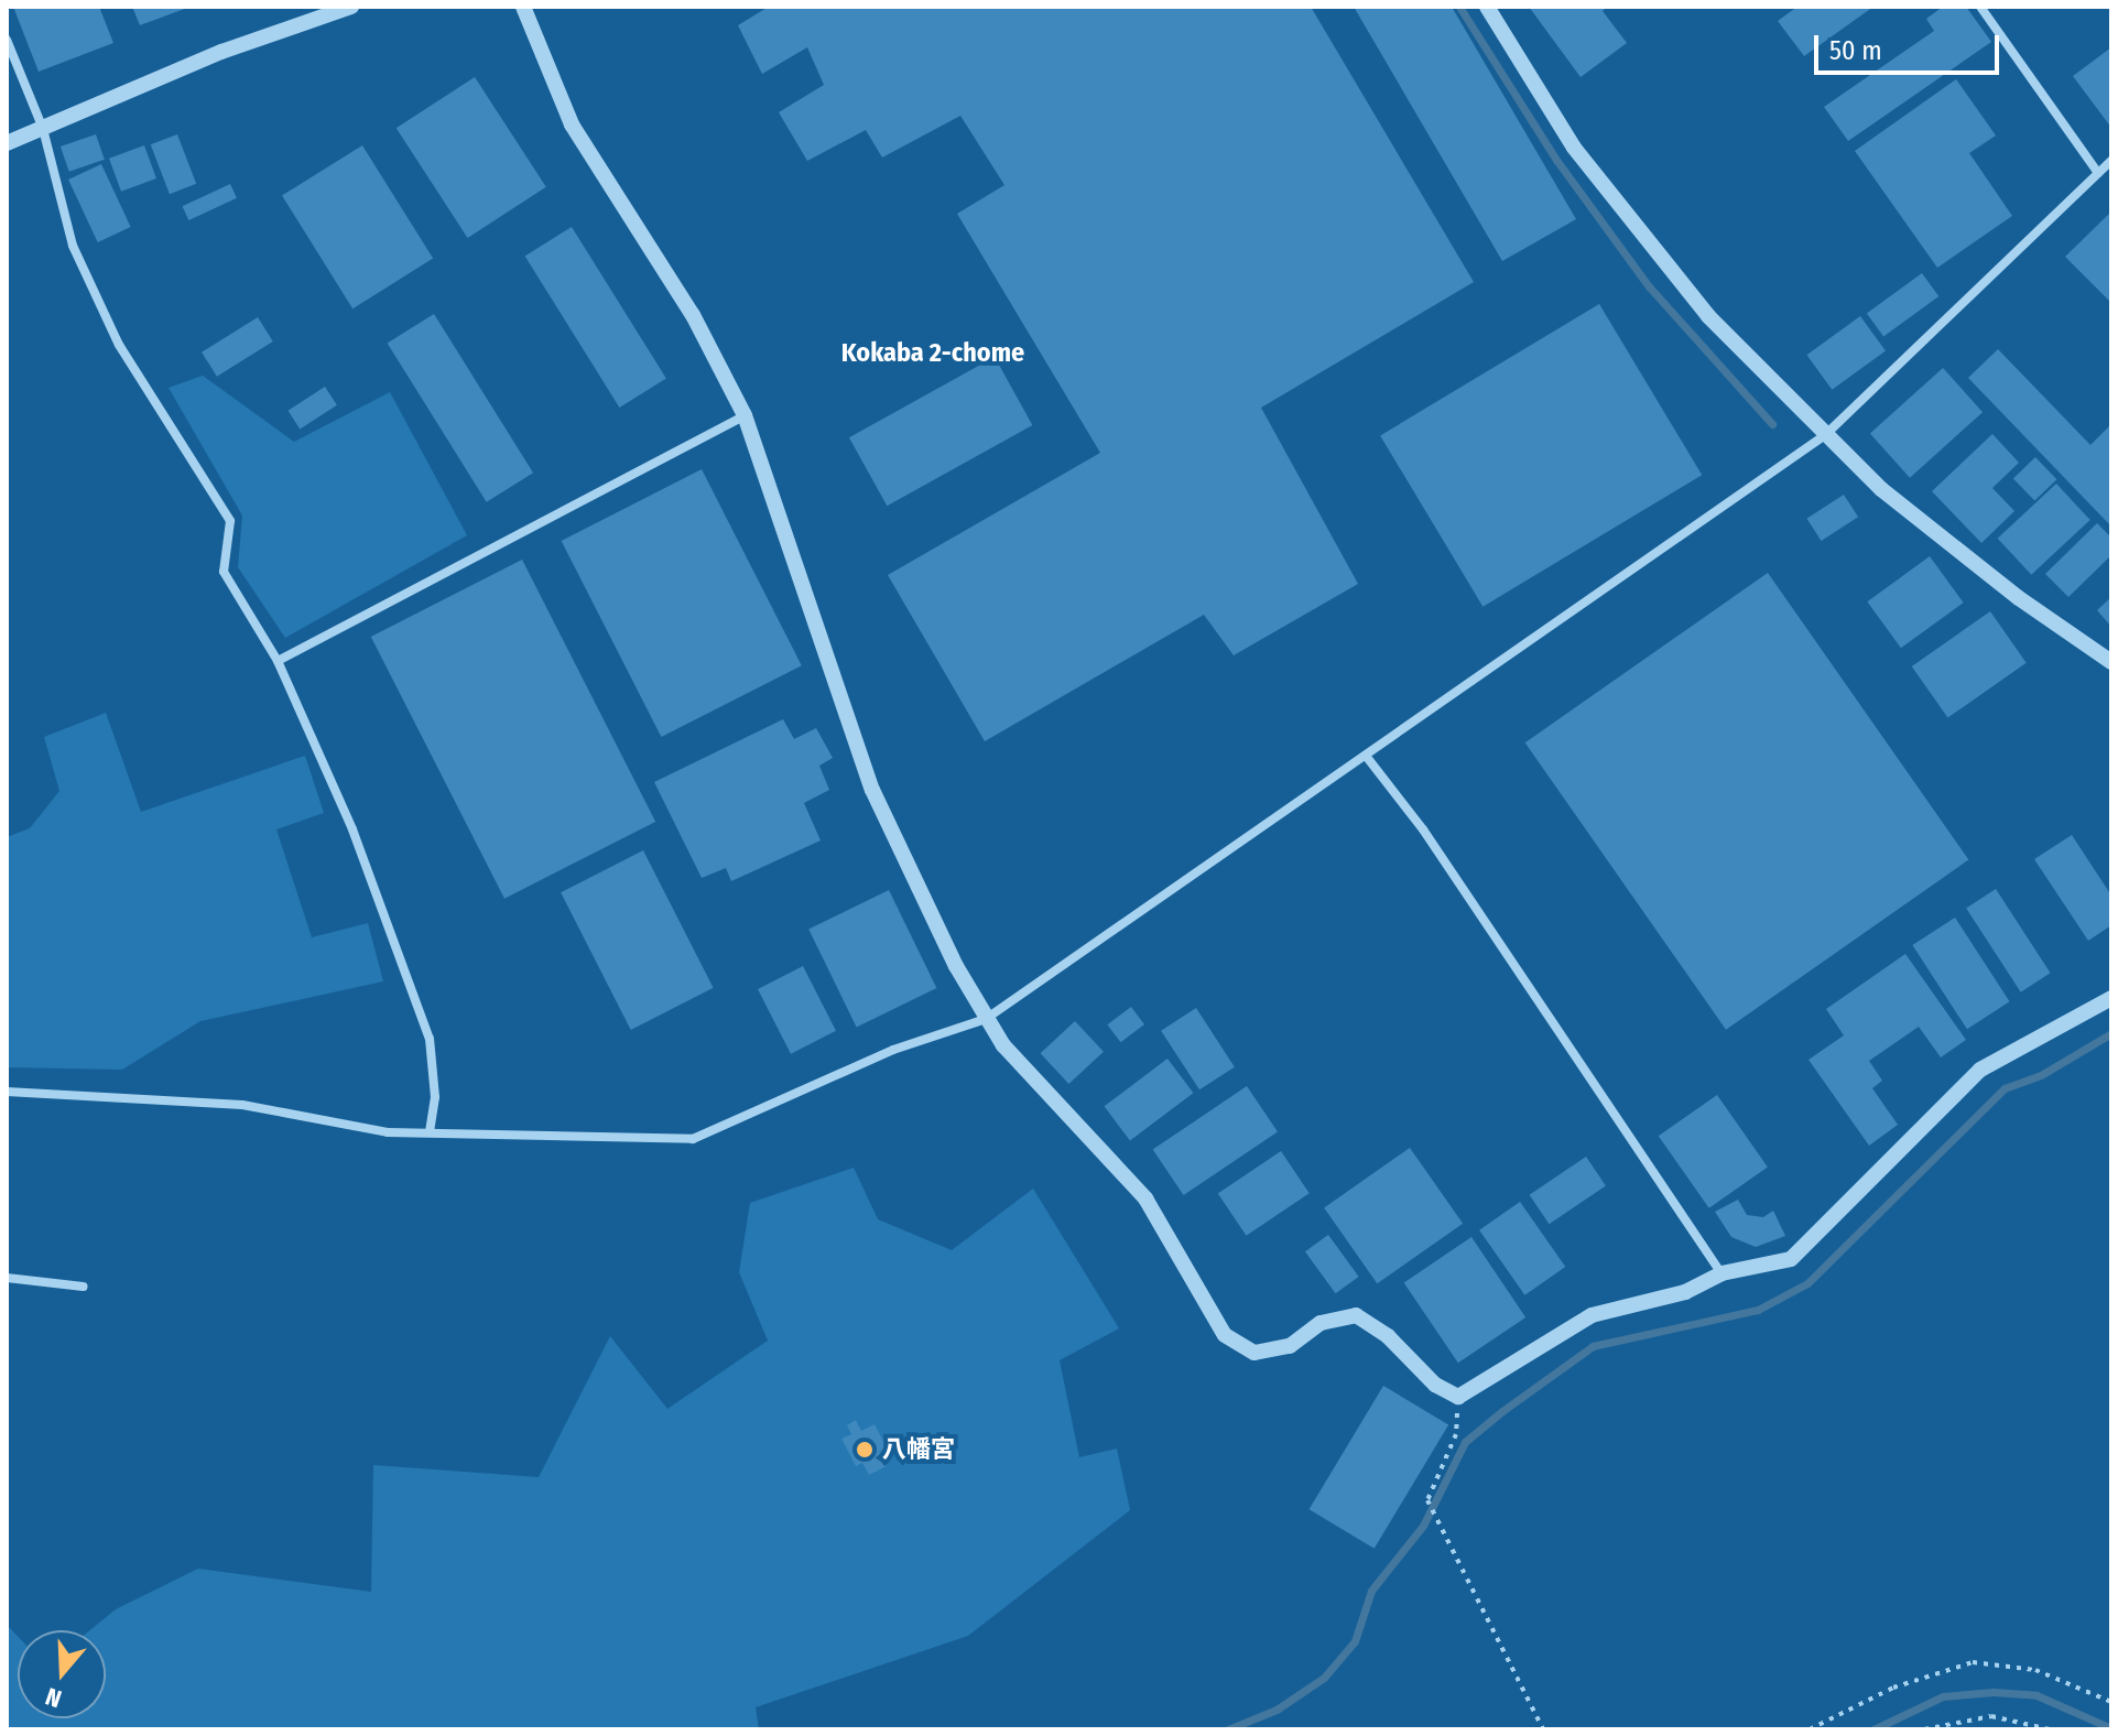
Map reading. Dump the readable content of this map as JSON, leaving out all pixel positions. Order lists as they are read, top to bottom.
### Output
{
  "districts": ["Kokaba 2-chome"],
  "places": ["八幡宮"],
  "scale_bar": "50 m",
  "north": "bottom"
}
